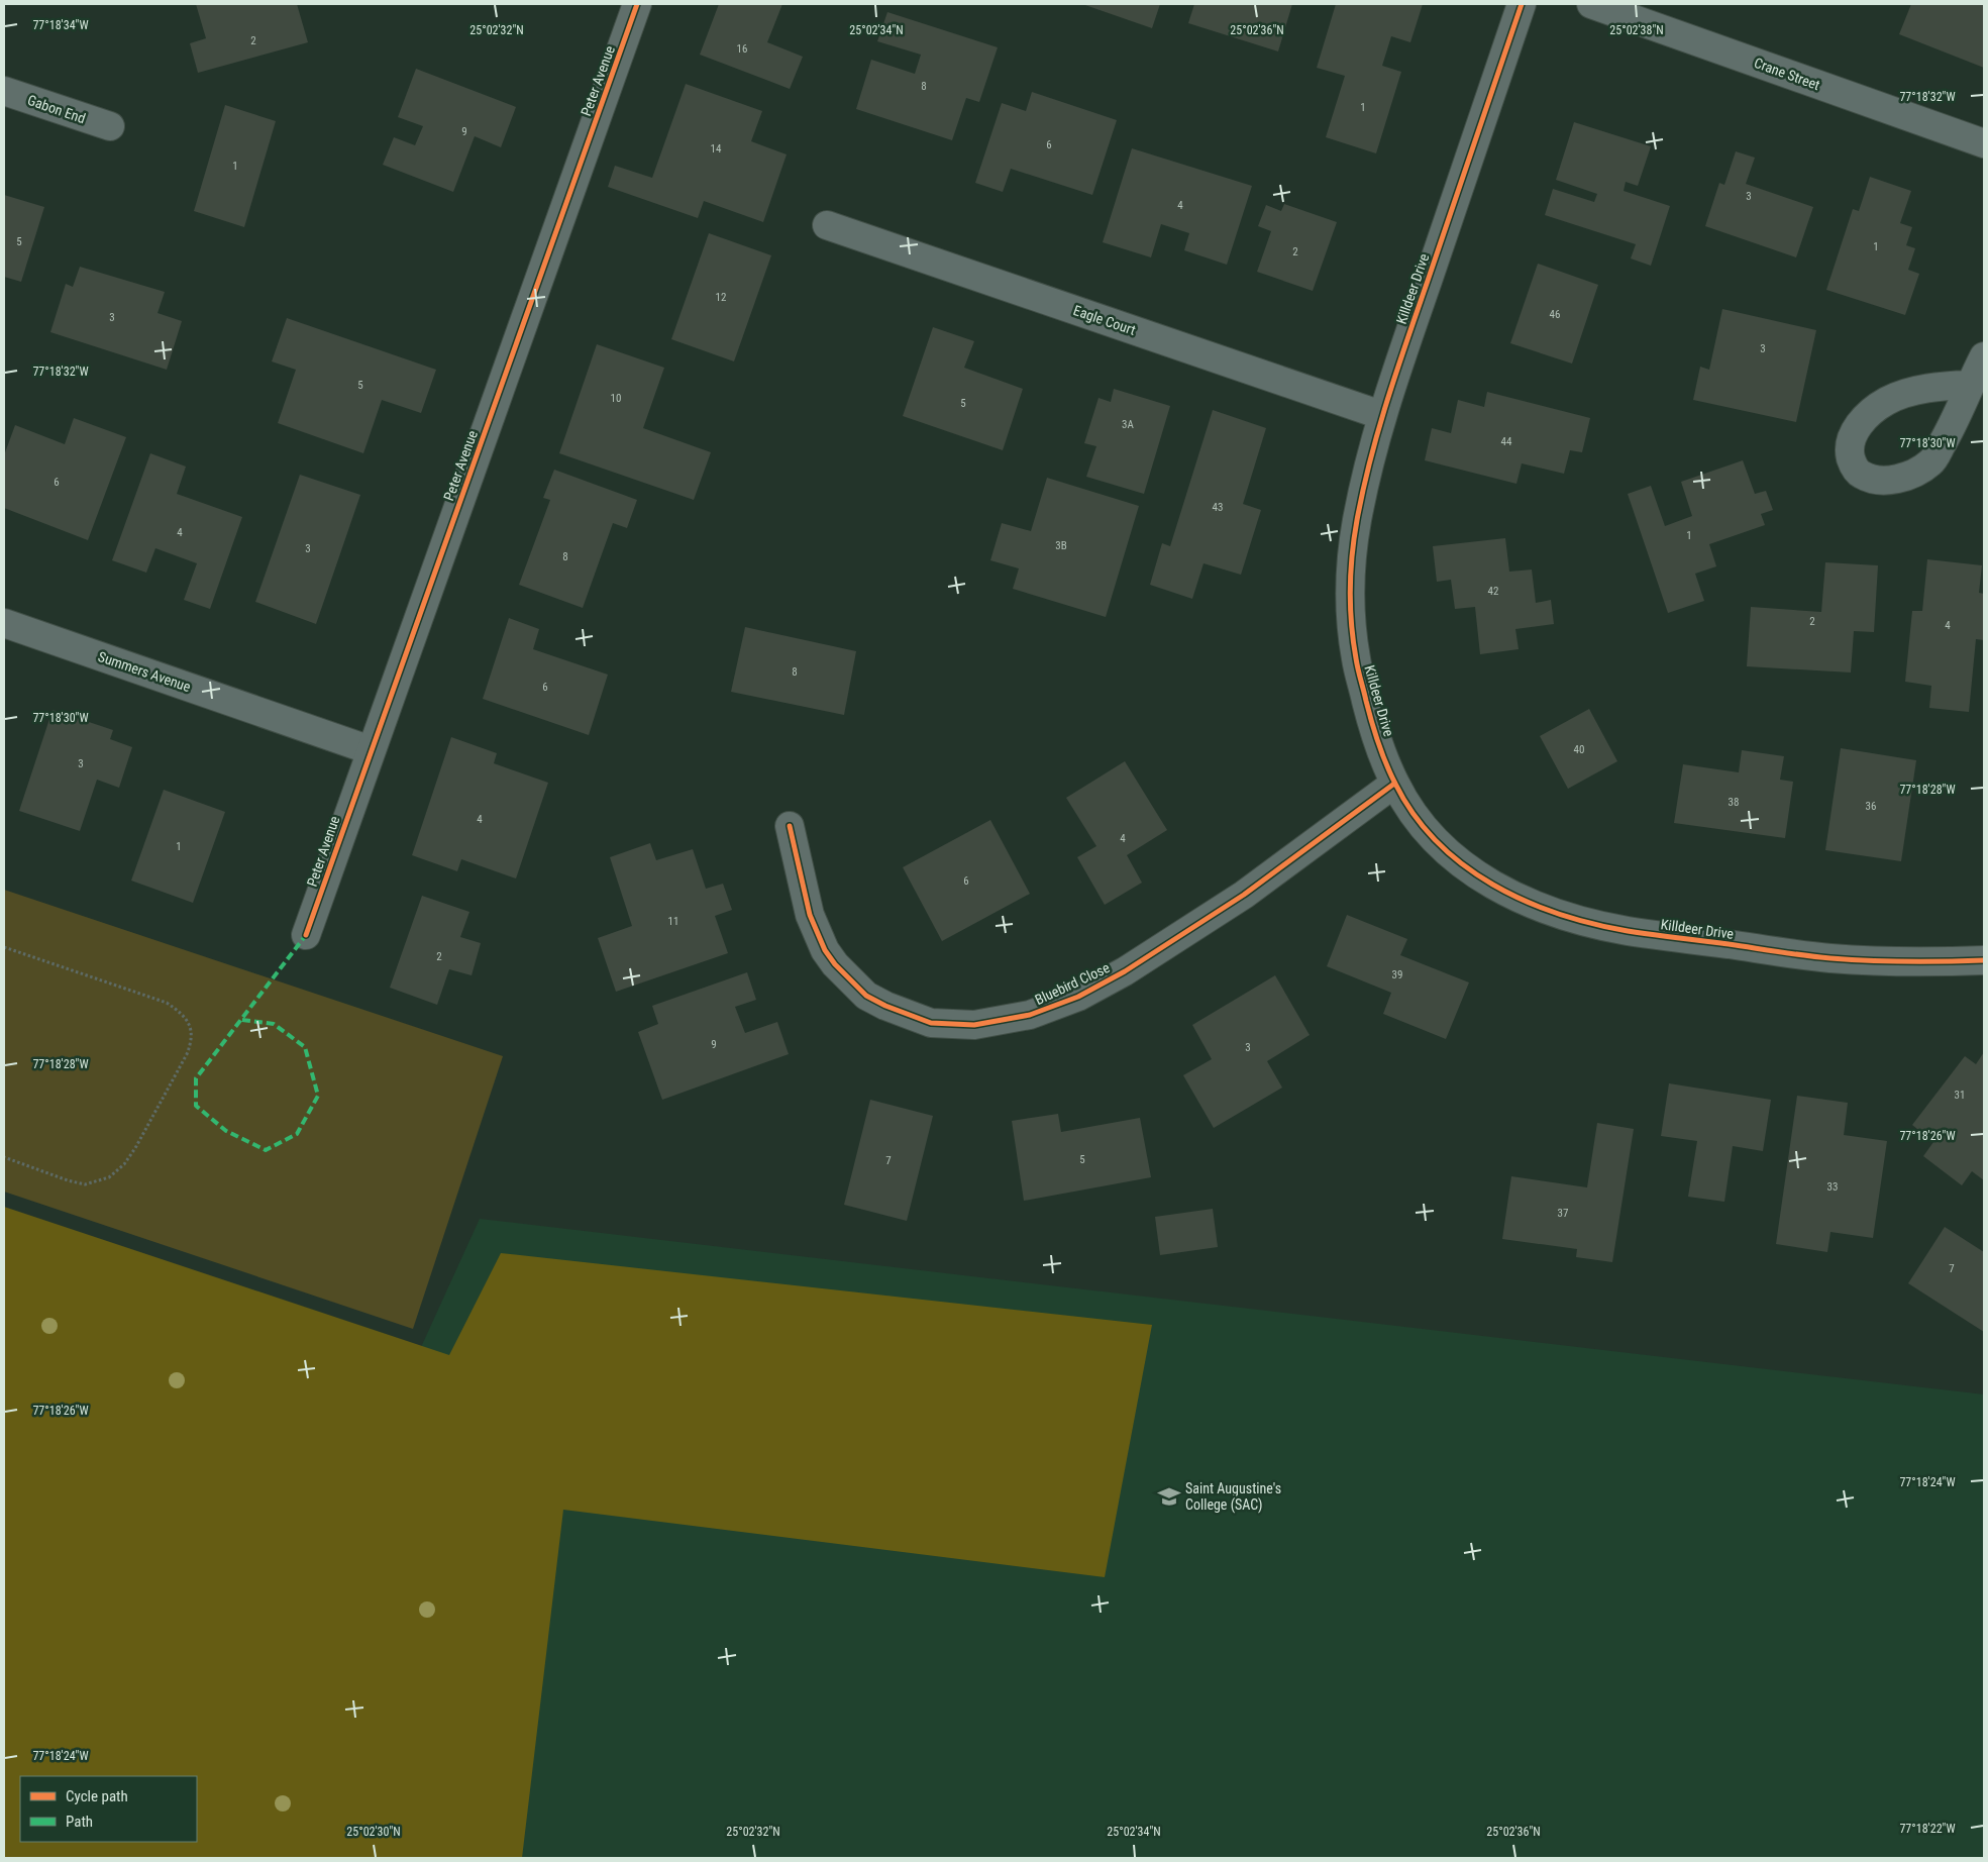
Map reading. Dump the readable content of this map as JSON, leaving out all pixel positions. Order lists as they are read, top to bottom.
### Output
{
  "streets": {
    "street": [
      "Crane Street",
      "Peter Avenue",
      "Gabon End",
      "Killdeer Drive",
      "Eagle Court",
      "Summers Avenue",
      "Bluebird Close"
    ]
  },
  "crossings": [
    ["Peter Avenue", "Summers Avenue"],
    ["Killdeer Drive", "Eagle Court"],
    ["Killdeer Drive", "Bluebird Close"]
  ],
  "places": {
    "school or university": ["Saint Augustine's College (SAC)"]
  },
  "house_numbers": [
    "2",
    "16",
    "8",
    "1",
    "9",
    "6",
    "14",
    "1",
    "3",
    "4",
    "5",
    "1",
    "2",
    "12",
    "46",
    "3",
    "3",
    "5",
    "10",
    "5",
    "3A",
    "44",
    "6",
    "43",
    "4",
    "1",
    "3B",
    "3",
    "8",
    "42",
    "2",
    "4",
    "8",
    "6",
    "40",
    "3",
    "38",
    "36",
    "4",
    "4",
    "1",
    "6",
    "11",
    "2",
    "39",
    "9",
    "3",
    "31",
    "5",
    "7",
    "33",
    "37",
    "7"
  ],
  "legend": ["Cycle path", "Path"],
  "coordinates": [
    "77°18'34\"W",
    "25°02'32\"N",
    "25°02'34\"N",
    "25°02'36\"N",
    "25°02'38\"N",
    "77°18'32\"W",
    "77°18'30\"W",
    "77°18'28\"W",
    "77°18'26\"W",
    "77°18'24\"W",
    "77°18'22\"W",
    "25°02'30\"N"
  ]
}
